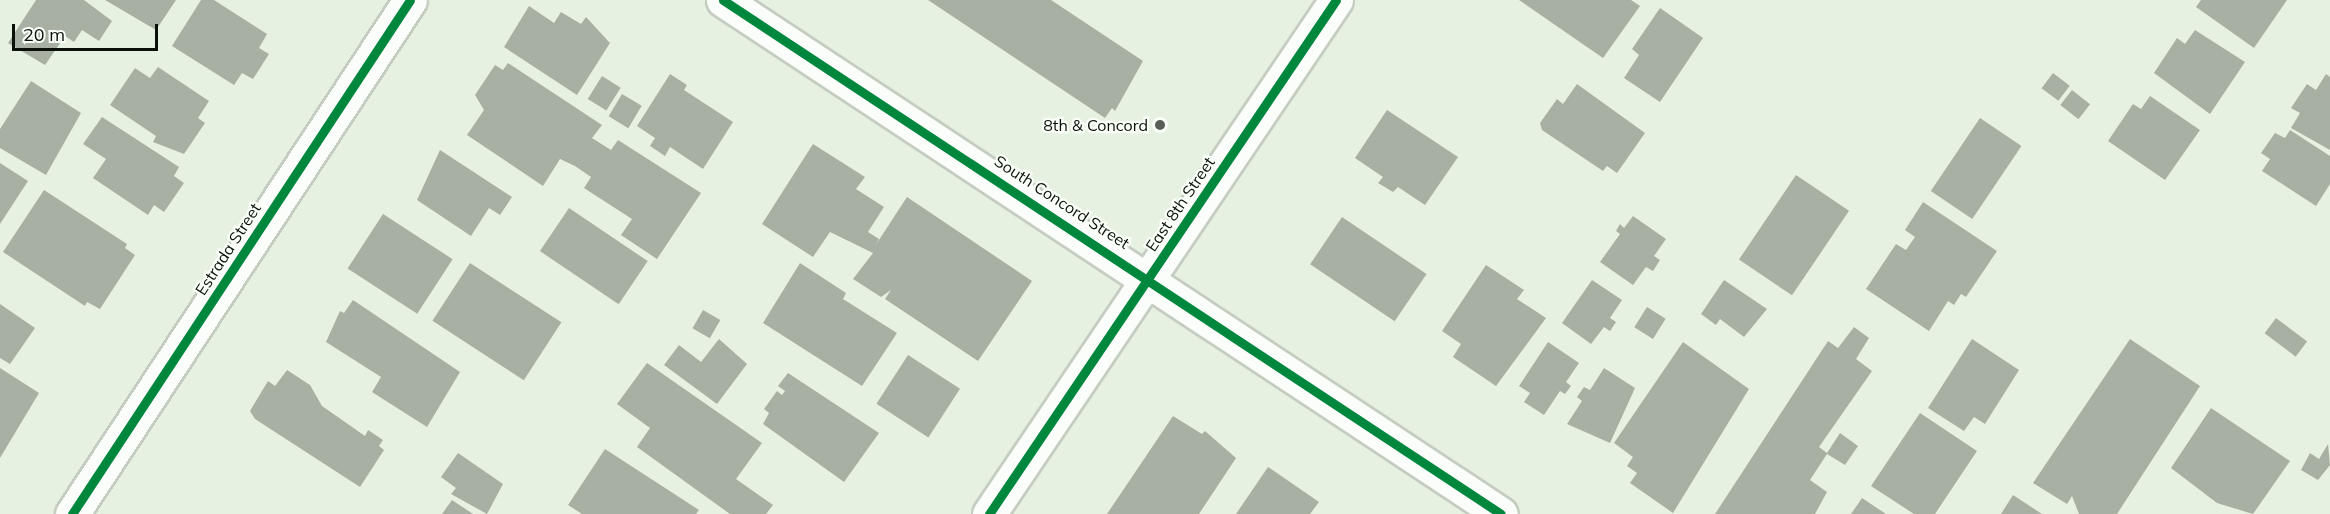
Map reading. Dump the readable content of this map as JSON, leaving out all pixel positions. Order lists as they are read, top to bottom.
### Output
{
  "streets": {
    "street": ["South Concord Street", "East 8th Street", "Estrada Street"]
  },
  "crossings": [
    ["South Concord Street", "East 8th Street"]
  ],
  "places": ["8th & Concord"],
  "scale_bar": "20 m"
}
